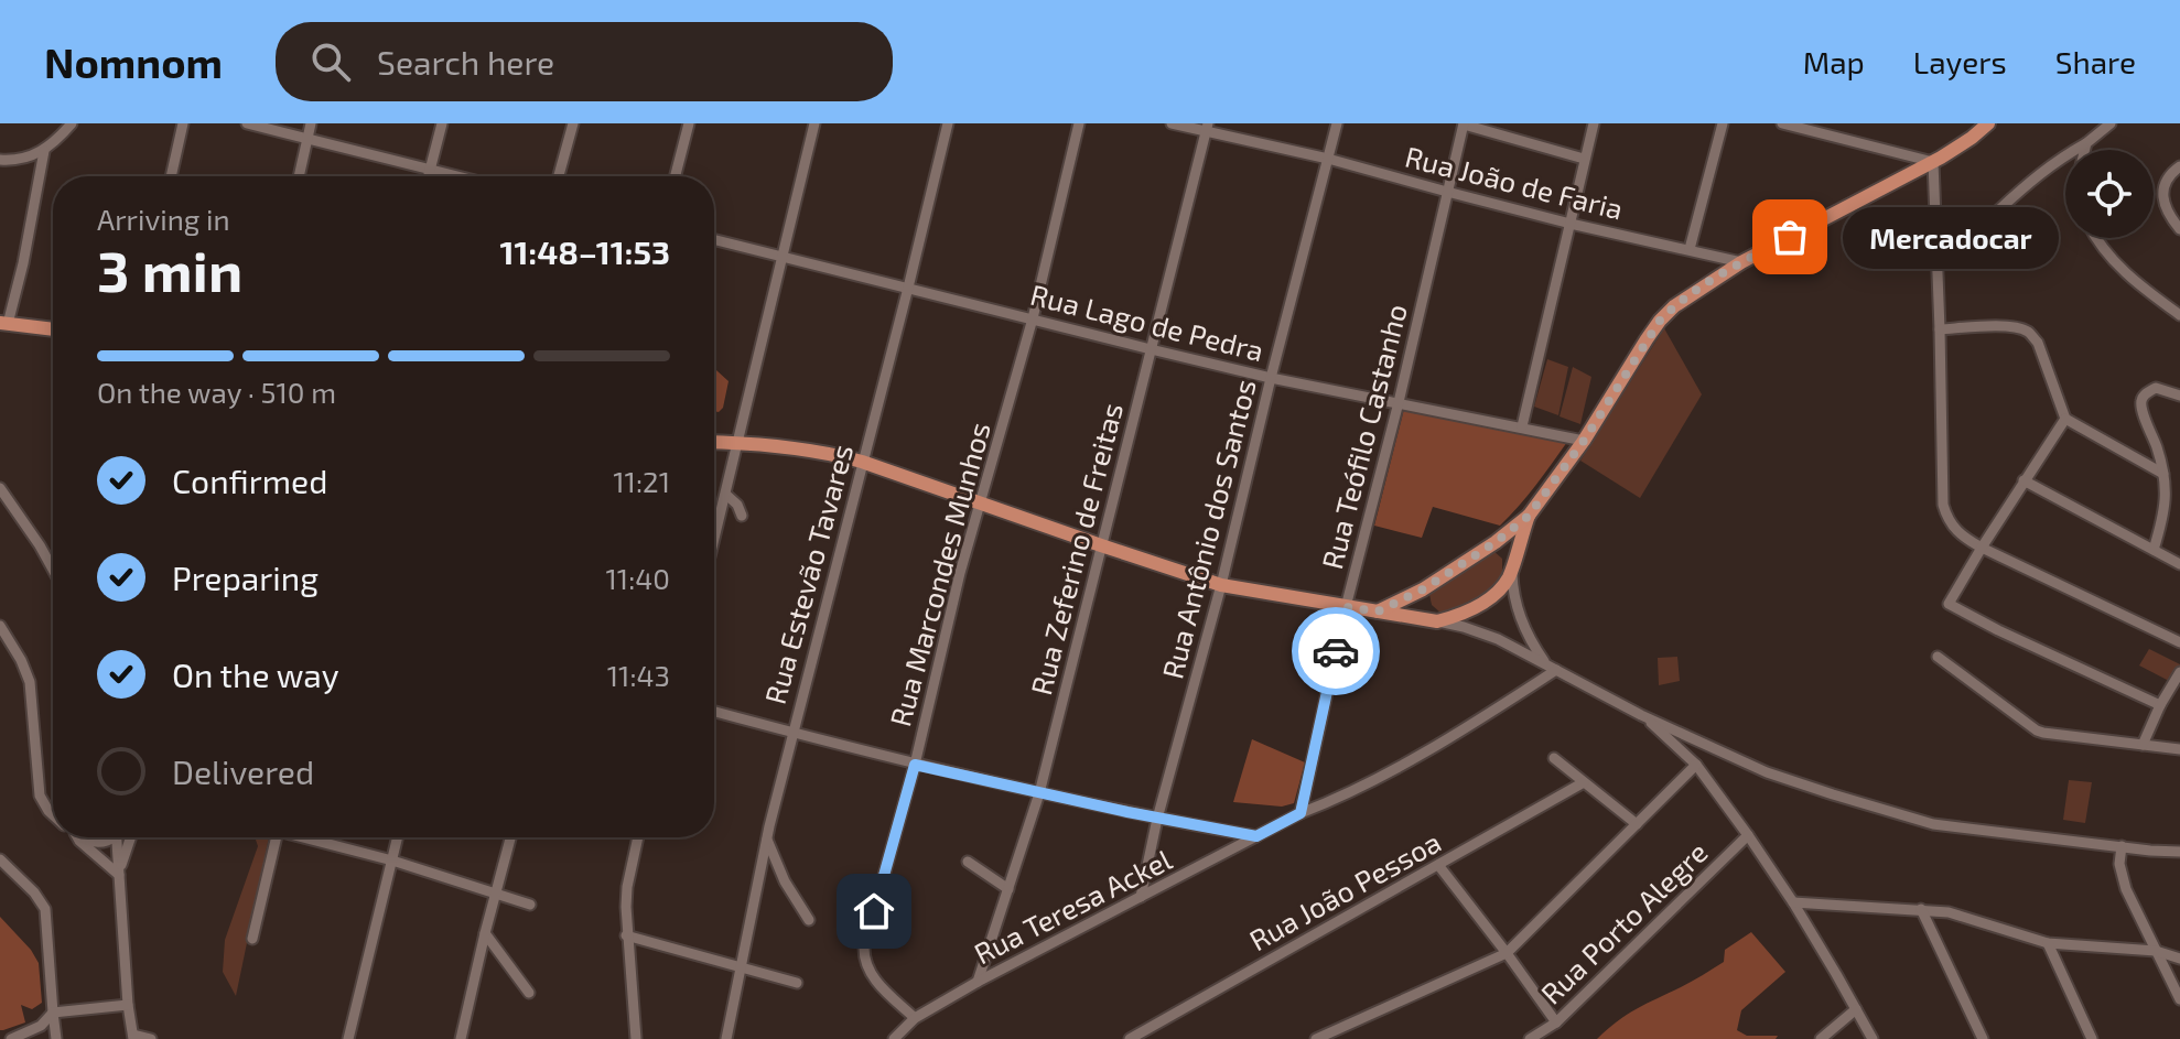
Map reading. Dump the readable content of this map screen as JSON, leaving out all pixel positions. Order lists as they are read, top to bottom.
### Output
{
  "streets": {
    "street": [
      "Rua João de Faria",
      "Rua Lago de Pedra",
      "Rua Teófilo Castanho",
      "Rua Antônio dos Santos",
      "Rua Zeferino de Freitas",
      "Rua Estevão Tavares",
      "Rua Marcondes Munhos",
      "Rua João Pessoa",
      "Rua Teresa Ackel",
      "Rua Porto Alegre"
    ]
  },
  "crossings": [
    ["Rua João de Faria", "Rua Teófilo Castanho"],
    ["Rua João de Faria", "Rua Antônio dos Santos"],
    ["Rua João de Faria", "Rua Zeferino de Freitas"],
    ["Rua Lago de Pedra", "Rua Teófilo Castanho"],
    ["Rua Lago de Pedra", "Rua Antônio dos Santos"],
    ["Rua Lago de Pedra", "Rua Zeferino de Freitas"],
    ["Rua Lago de Pedra", "Rua Estevão Tavares"],
    ["Rua Lago de Pedra", "Rua Marcondes Munhos"],
    ["Rua Teófilo Castanho", "Rua Teresa Ackel"],
    ["Rua Antônio dos Santos", "Rua Teresa Ackel"],
    ["Rua Zeferino de Freitas", "Rua Teresa Ackel"],
    ["Rua Marcondes Munhos", "Rua Teresa Ackel"]
  ],
  "places": ["Mercadocar"],
  "page": {
    "header": "Nomnom",
    "search": "Search here",
    "nav": ["Map", "Layers", "Share"],
    "heading": ["3 min", "Arriving in", "11:48–11:53"],
    "bubble": "Mercadocar",
    "bar": "On the way · 510 m",
    "list": [
      ["Confirmed", "11:21"],
      ["Preparing", "11:40"],
      ["On the way", "11:43"],
      "Delivered"
    ]
  }
}
